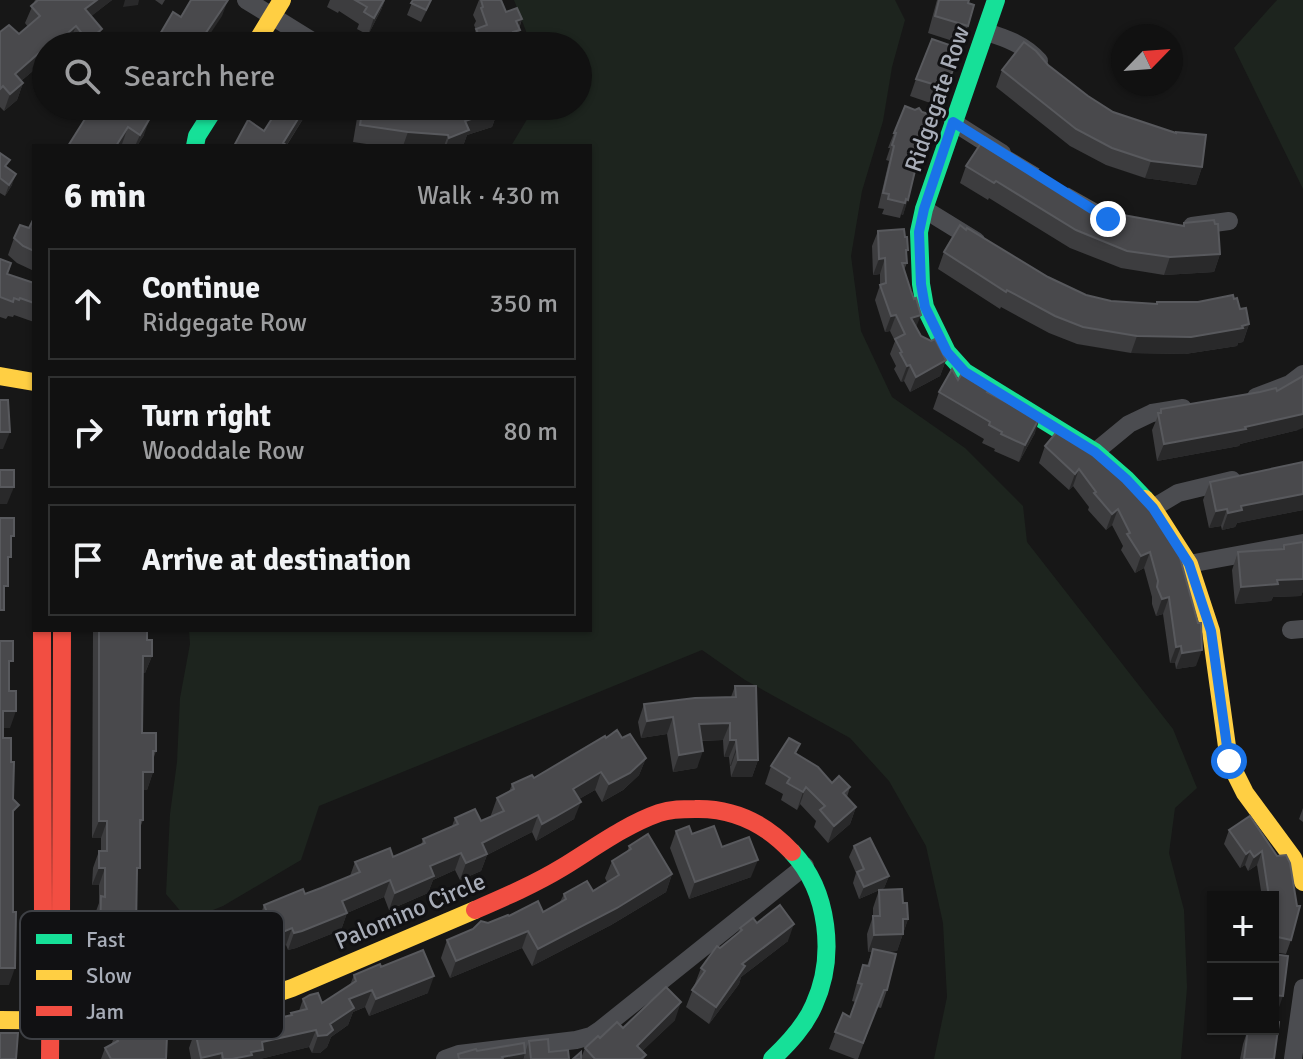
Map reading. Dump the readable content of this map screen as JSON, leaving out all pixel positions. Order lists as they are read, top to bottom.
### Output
{
  "streets": {
    "street": ["Ridgegate Row", "Palomino Circle"]
  },
  "legend": ["Fast", "Slow", "Jam"],
  "north": "top right",
  "page": {
    "search": "Search here",
    "heading": ["6 min", "Walk · 430 m"],
    "list": [
      ["Continue", "Ridgegate Row", "350 m"],
      ["Turn right", "Wooddale Row", "80 m"],
      "Arrive at destination"
    ],
    "map_buttons": ["+", "−"]
  }
}
